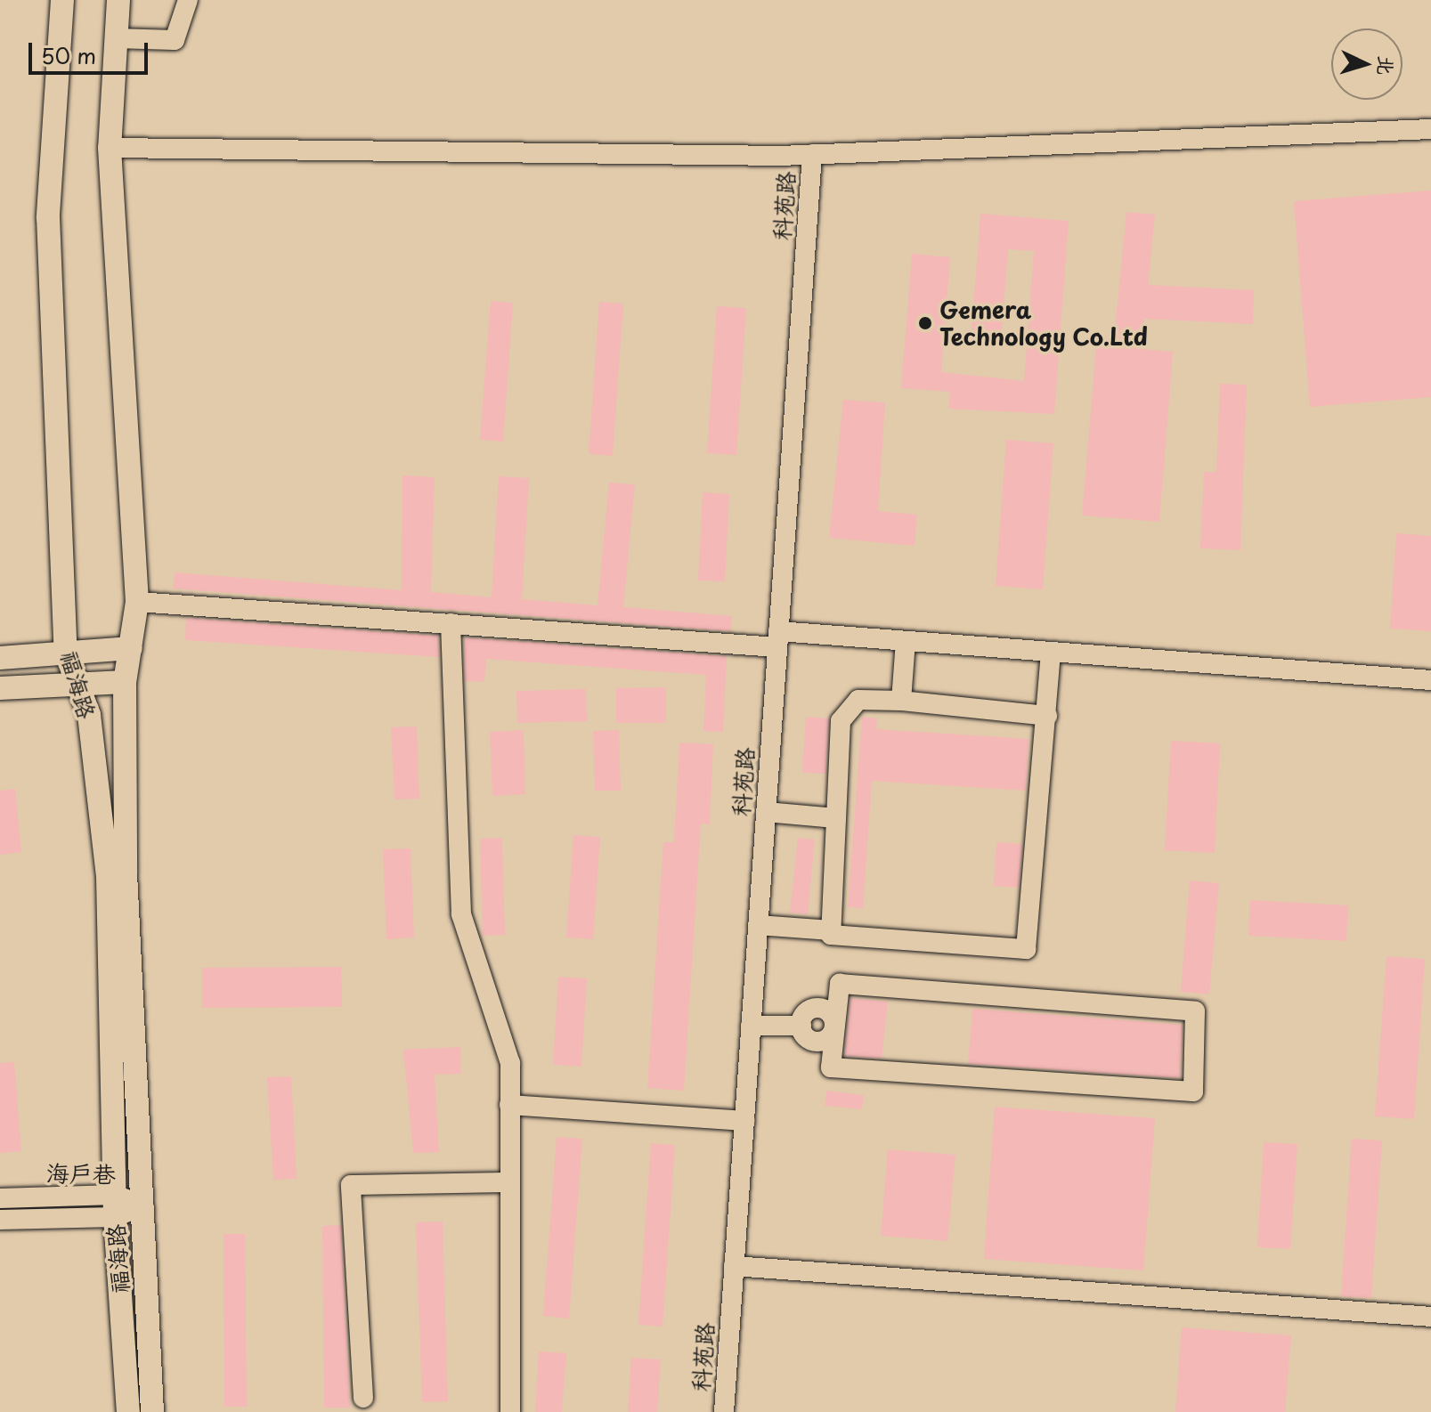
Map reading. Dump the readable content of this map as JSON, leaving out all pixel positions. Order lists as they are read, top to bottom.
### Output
{
  "streets": {
    "main road": ["福海路"],
    "street": ["科苑路", "海户巷"]
  },
  "crossings": [
    ["福海路", "海户巷"]
  ],
  "places": ["Gemera Technology Co.Ltd"],
  "scale_bar": "50 m",
  "north": "right"
}
